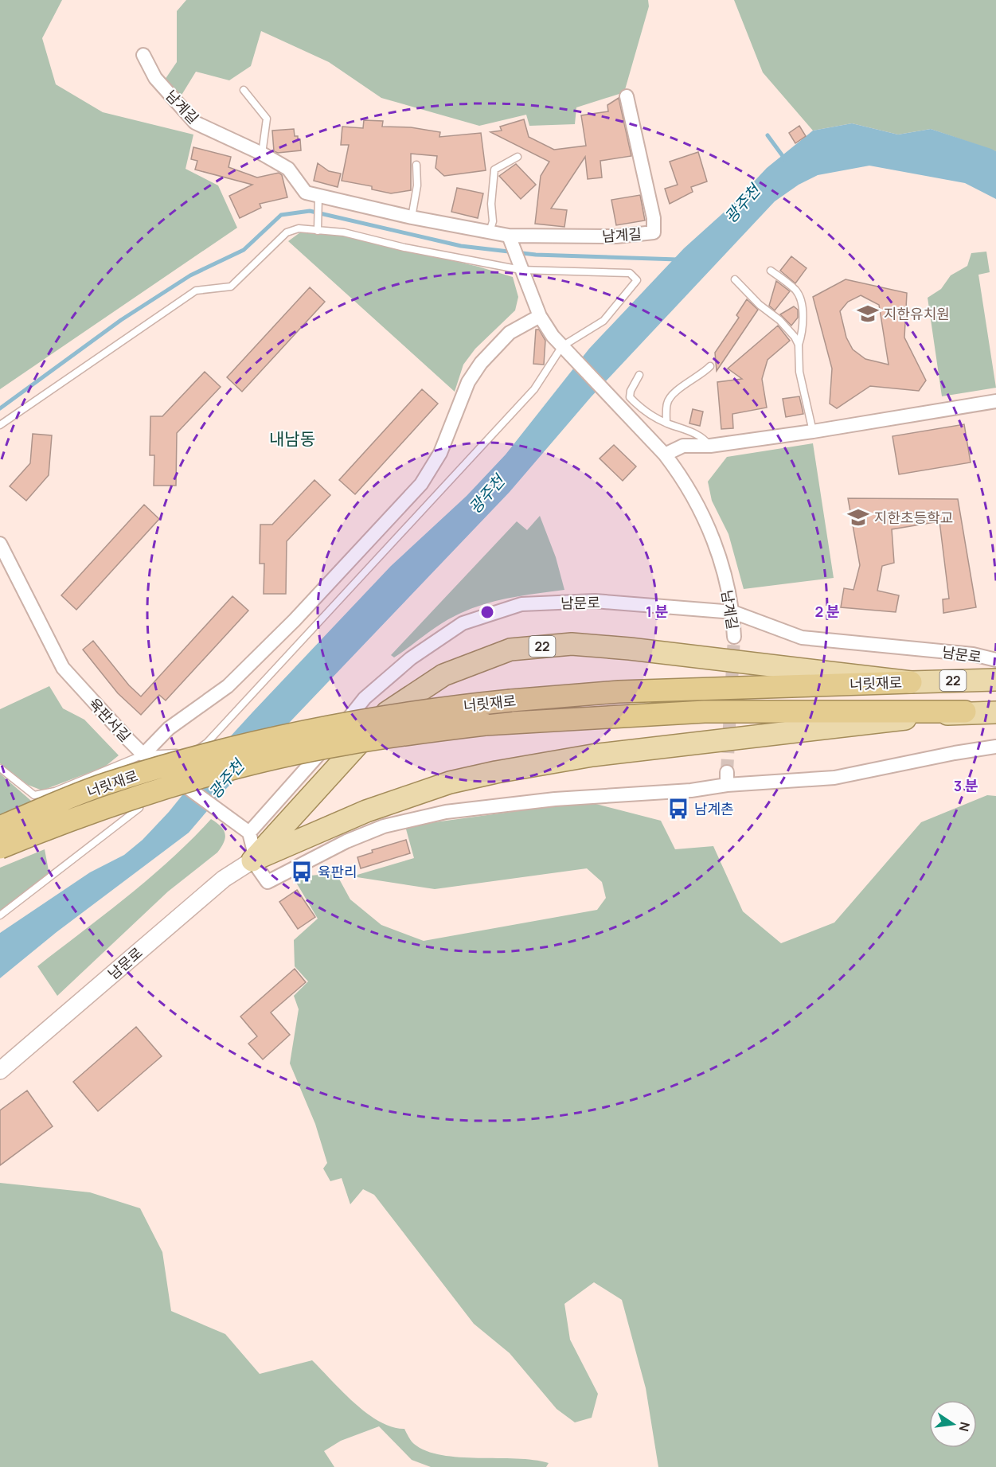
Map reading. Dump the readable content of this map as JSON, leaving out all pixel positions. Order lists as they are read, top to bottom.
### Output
{
  "streets": {
    "highway": ["22", "너릿재로"],
    "street": ["남계길", "남문로", "육판서길"]
  },
  "crossings": [
    ["남계길", "남문로"],
    ["남문로", "22"],
    ["남문로", "육판서길"],
    ["22", "너릿재로"]
  ],
  "districts": ["내남동"],
  "water": ["광주천"],
  "places": {
    "school or university": ["지한유치원", "지한초등학교"],
    "bus stop": ["남계촌", "육판리"]
  },
  "north": "right",
  "rings": ["1 분", "2 분", "3 분"]
}
